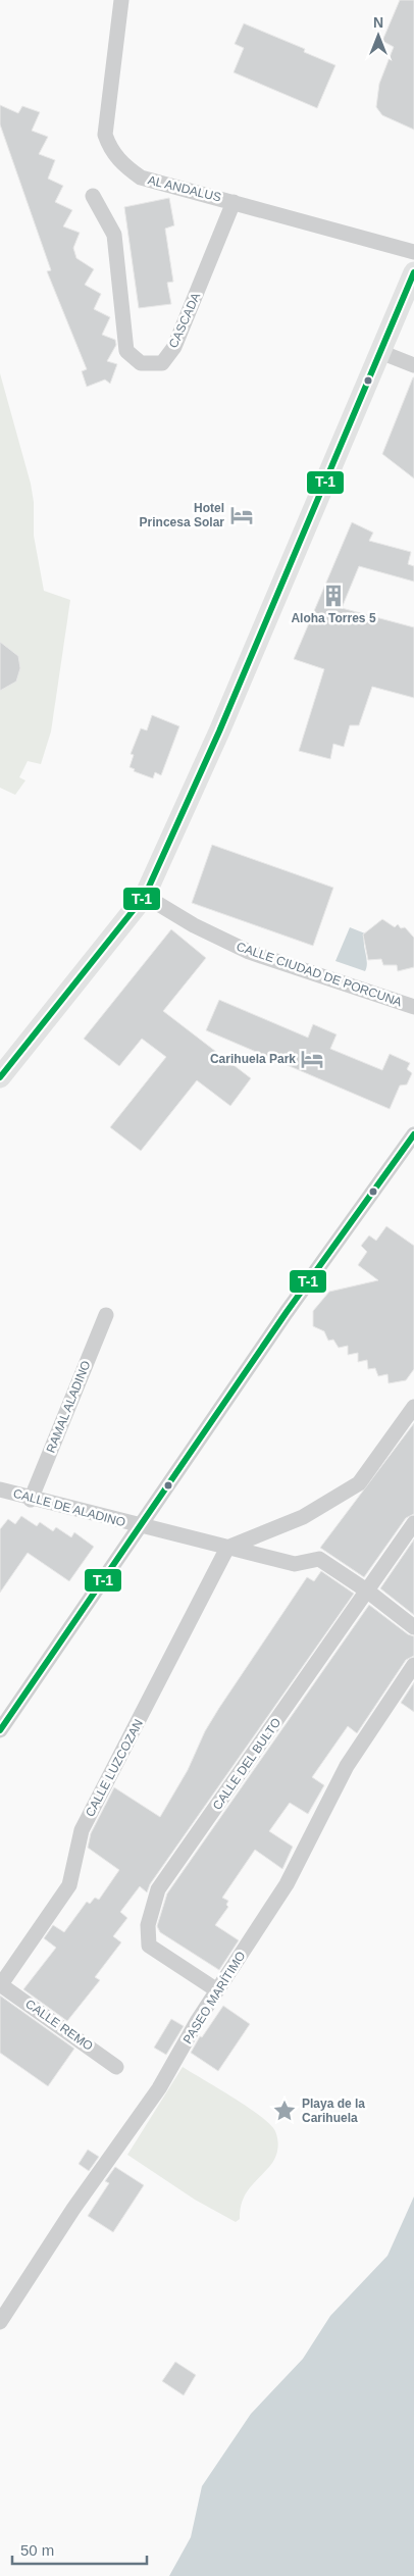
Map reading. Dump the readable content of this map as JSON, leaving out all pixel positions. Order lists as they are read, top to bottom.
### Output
{
  "streets": {
    "street": [
      "AL ANDALUS",
      "CASCADA",
      "CALLE CIUDAD DE PORCUNA",
      "RAMAL ALADINO",
      "CALLE DE ALADINO",
      "CALLE DEL BULTO",
      "CALLE LUZCOZAN",
      "PASEO MARÍTIMO",
      "CALLE REMO"
    ]
  },
  "crossings": [
    ["AL ANDALUS", "CASCADA"],
    ["RAMAL ALADINO", "CALLE DE ALADINO"],
    ["CALLE DE ALADINO", "CALLE DEL BULTO"],
    ["CALLE DE ALADINO", "CALLE LUZCOZAN"],
    ["CALLE DEL BULTO", "PASEO MARÍTIMO"],
    ["CALLE LUZCOZAN", "CALLE REMO"]
  ],
  "places": {
    "hotel": ["Hotel Princesa Solar", "Carihuela Park"],
    "building": ["Aloha Torres 5"],
    "place": ["Playa de la Carihuela"]
  },
  "lines": ["transit line T-1"],
  "scale_bar": "50 m",
  "north": "top"
}
